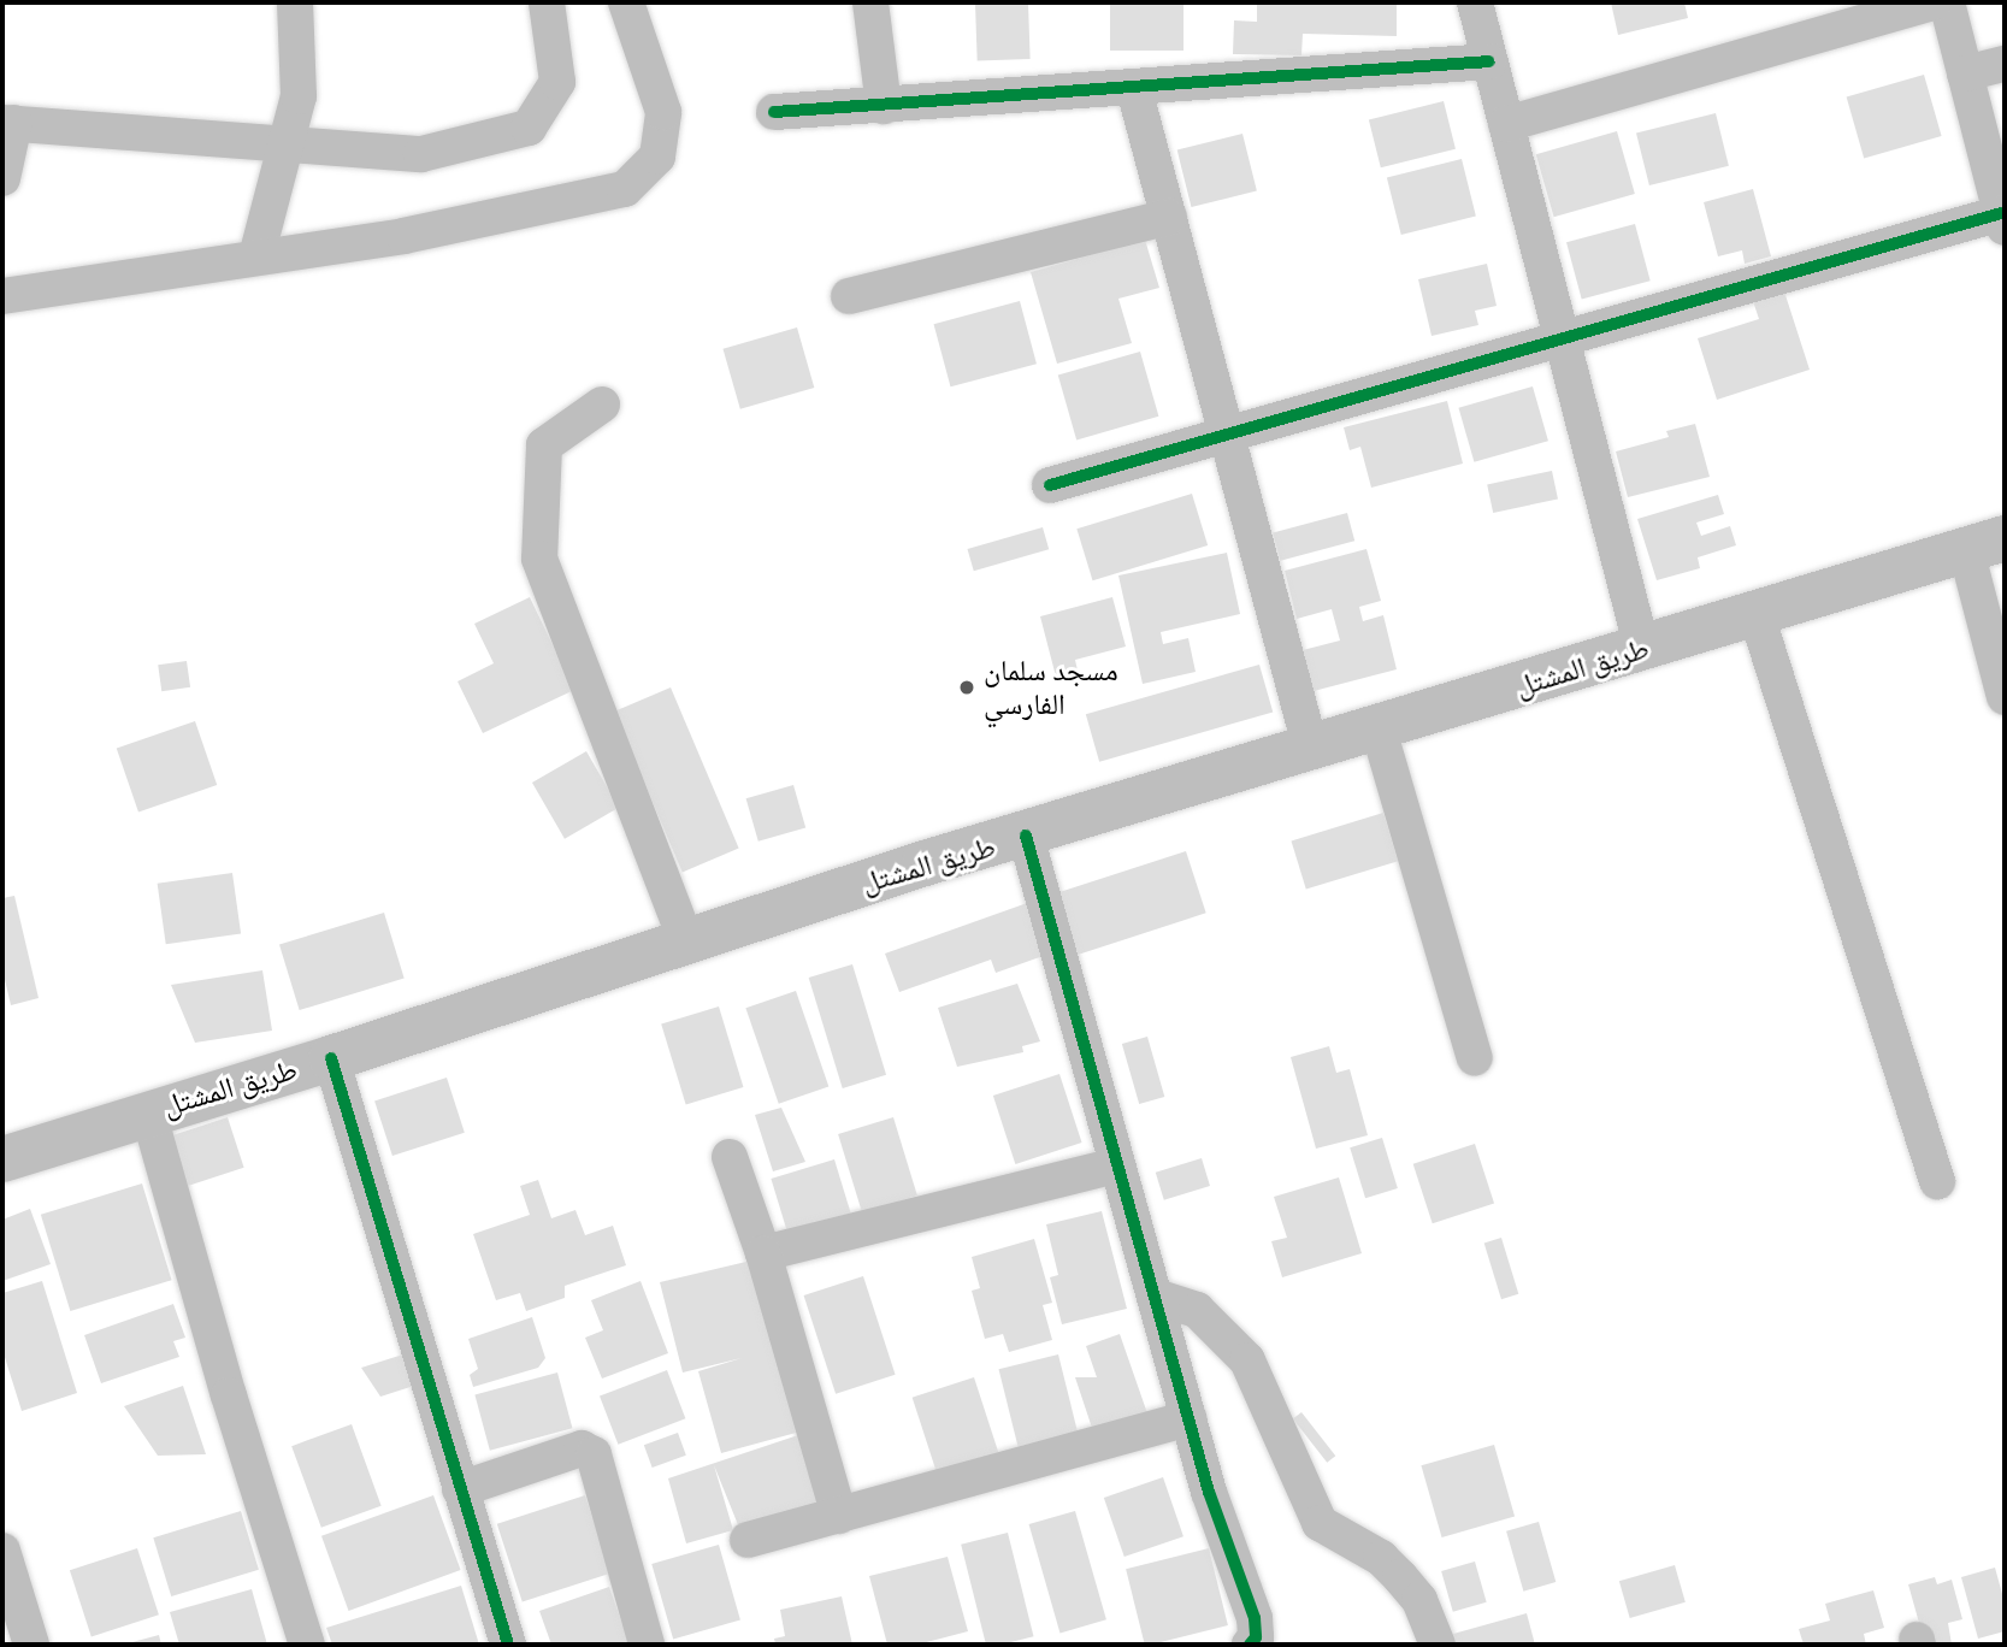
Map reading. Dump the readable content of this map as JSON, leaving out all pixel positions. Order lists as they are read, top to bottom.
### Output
{
  "streets": {
    "main road": ["طريق المشتل"]
  },
  "places": ["مسجد سلمان الفارسي"]
}
